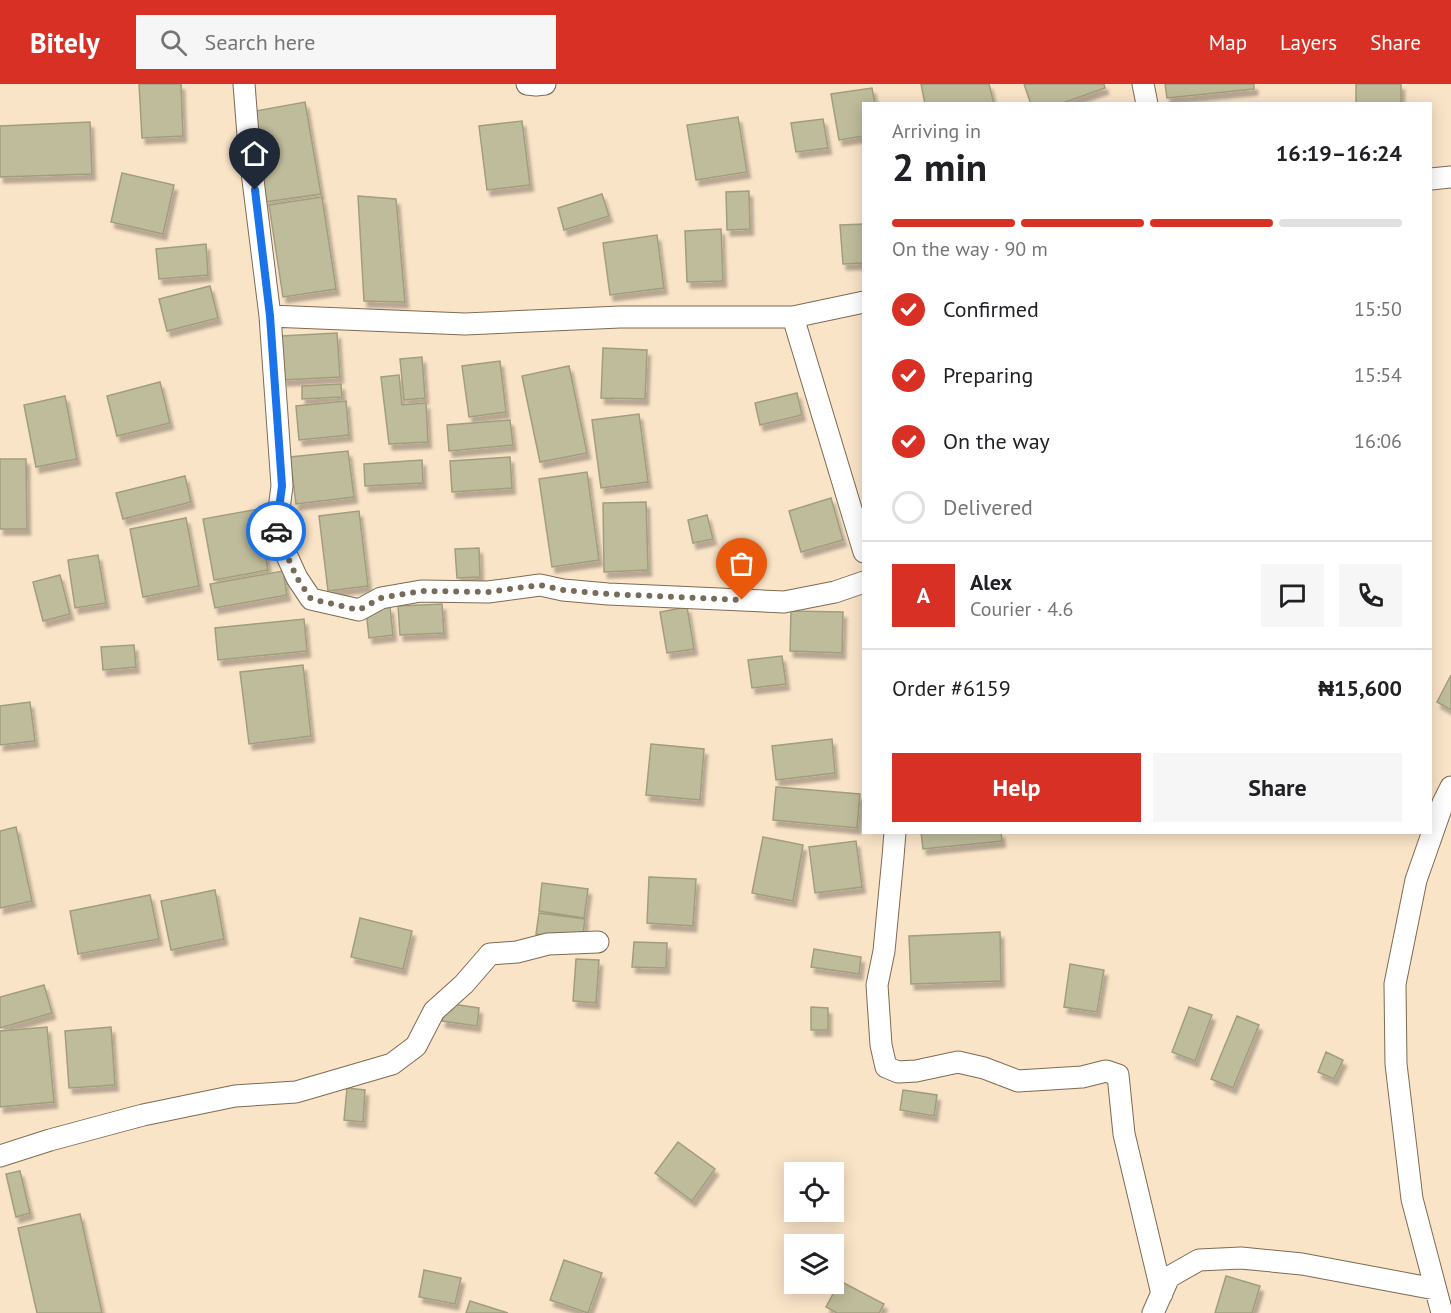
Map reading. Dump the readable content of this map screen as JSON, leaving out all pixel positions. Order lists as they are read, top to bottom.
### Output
{
  "page": {
    "header": "Bitely",
    "search": "Search here",
    "nav": ["Map", "Layers", "Share"],
    "heading": ["2 min", "Arriving in", "16:19–16:24"],
    "panel": [
      "Alex",
      "Courier · 4.6",
      "Order #6159",
      "₦15,600"
    ],
    "bar": "On the way · 90 m",
    "list": [
      ["Confirmed", "15:50"],
      ["Preparing", "15:54"],
      ["On the way", "16:06"],
      "Delivered"
    ],
    "round": "A",
    "buttons": ["Help", "Share"]
  }
}
